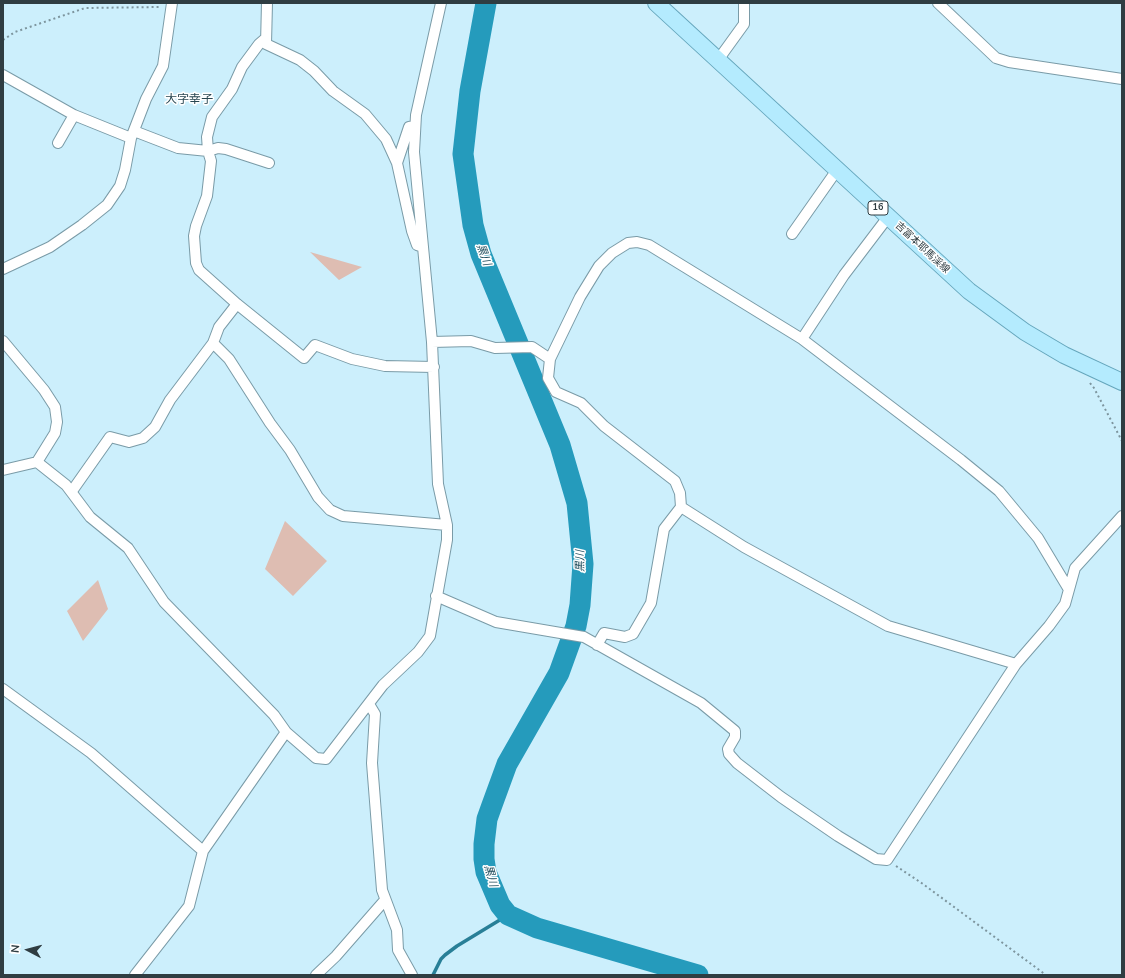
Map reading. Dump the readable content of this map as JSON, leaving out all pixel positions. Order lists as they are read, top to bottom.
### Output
{
  "streets": {
    "main road": ["16", "吉富本耶馬渓線"]
  },
  "districts": ["大字幸子"],
  "water": ["黒川"],
  "north": "left"
}
